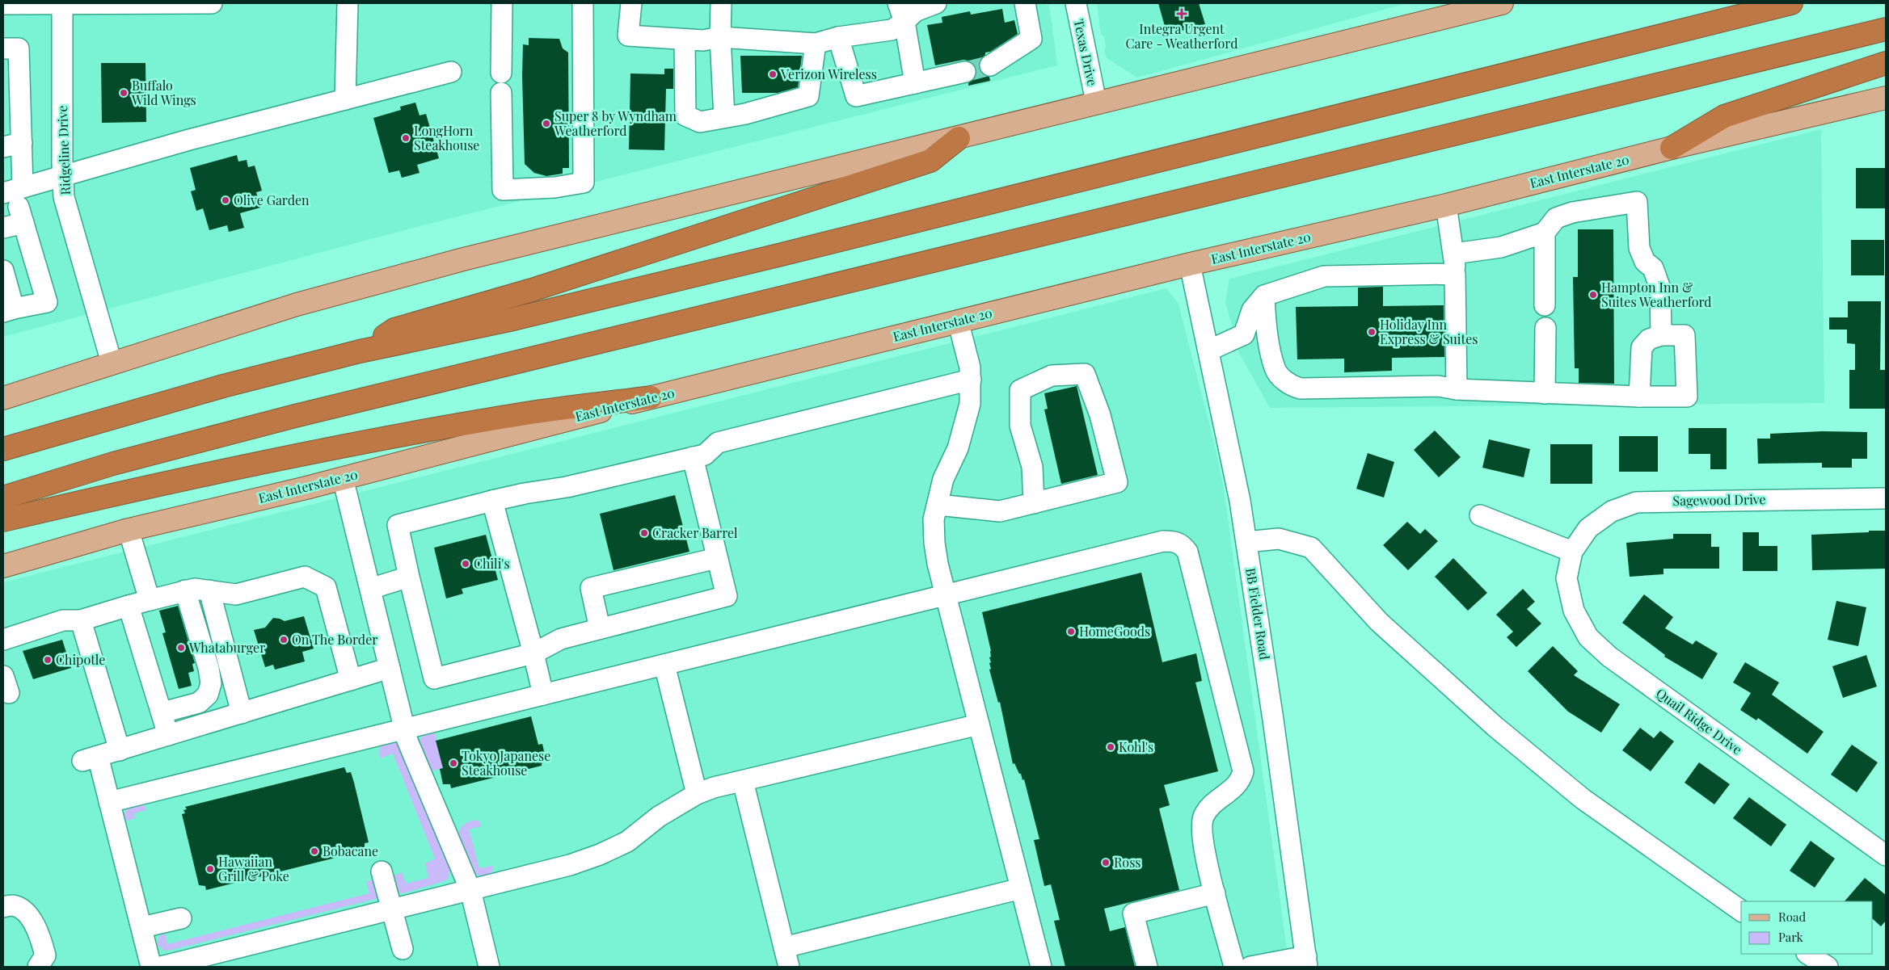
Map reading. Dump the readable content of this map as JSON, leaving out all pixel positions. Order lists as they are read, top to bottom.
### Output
{
  "streets": {
    "main road": ["East Interstate 20"],
    "street": [
      "Texas Drive",
      "Ridgeline Drive",
      "Sagewood Drive",
      "BB Fielder Road",
      "Quail Ridge Drive"
    ]
  },
  "crossings": [
    ["East Interstate 20", "BB Fielder Road"],
    ["Sagewood Drive", "Quail Ridge Drive"]
  ],
  "places": {
    "health": ["Integra Urgent Care - Weatherford"],
    "other": [
      "Verizon Wireless",
      "Buffalo Wild Wings",
      "Super 8 by Wyndham Weatherford",
      "LongHorn Steakhouse",
      "Olive Garden",
      "Hampton Inn & Suites Weatherford",
      "Holiday Inn Express & Suites",
      "Cracker Barrel",
      "Chili's",
      "HomeGoods",
      "On The Border",
      "Whataburger",
      "Chipotle",
      "Kohl's",
      "Tokyo Japanese Steakhouse",
      "Bobacane",
      "Ross",
      "Hawaiian Grill & Poke"
    ]
  },
  "legend": ["Road", "Park"]
}
